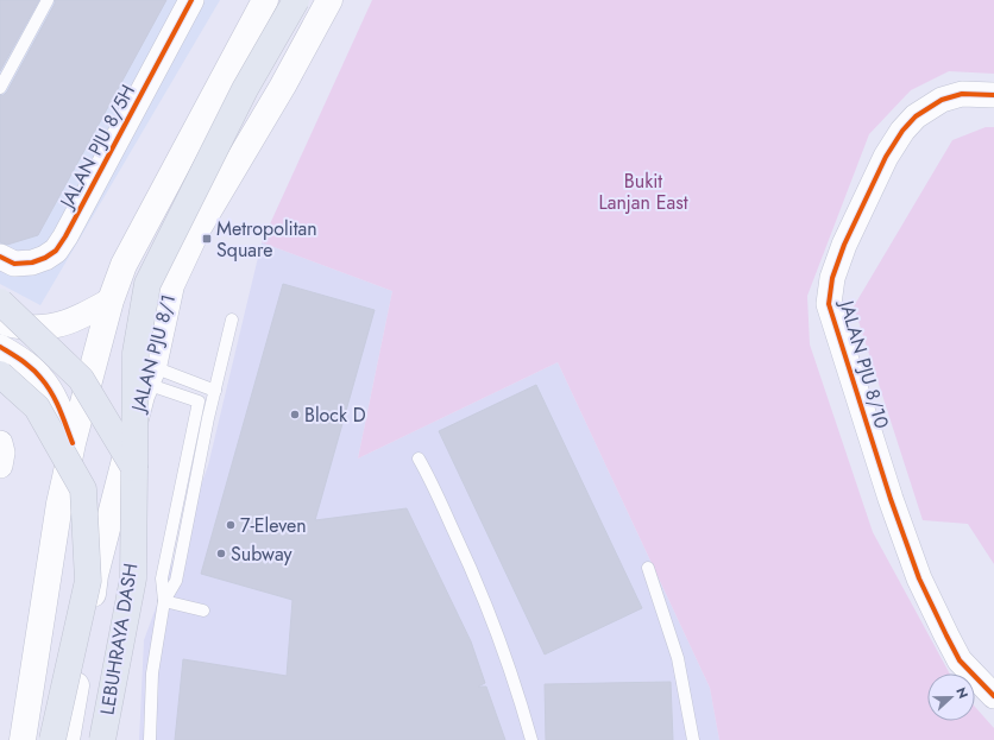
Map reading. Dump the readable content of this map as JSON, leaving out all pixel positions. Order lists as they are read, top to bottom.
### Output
{
  "streets": {
    "highway": ["LEBUHRAYA DASH"],
    "main road": ["JALAN PJU 8/1"],
    "street": ["JALAN PJU 8/5H", "JALAN PJU 8/10"]
  },
  "parks": ["Bukit Lanjan East"],
  "places": {
    "transit": ["Metropolitan Square"],
    "other": ["Block D", "7-Eleven", "Subway"]
  },
  "north": "right"
}
